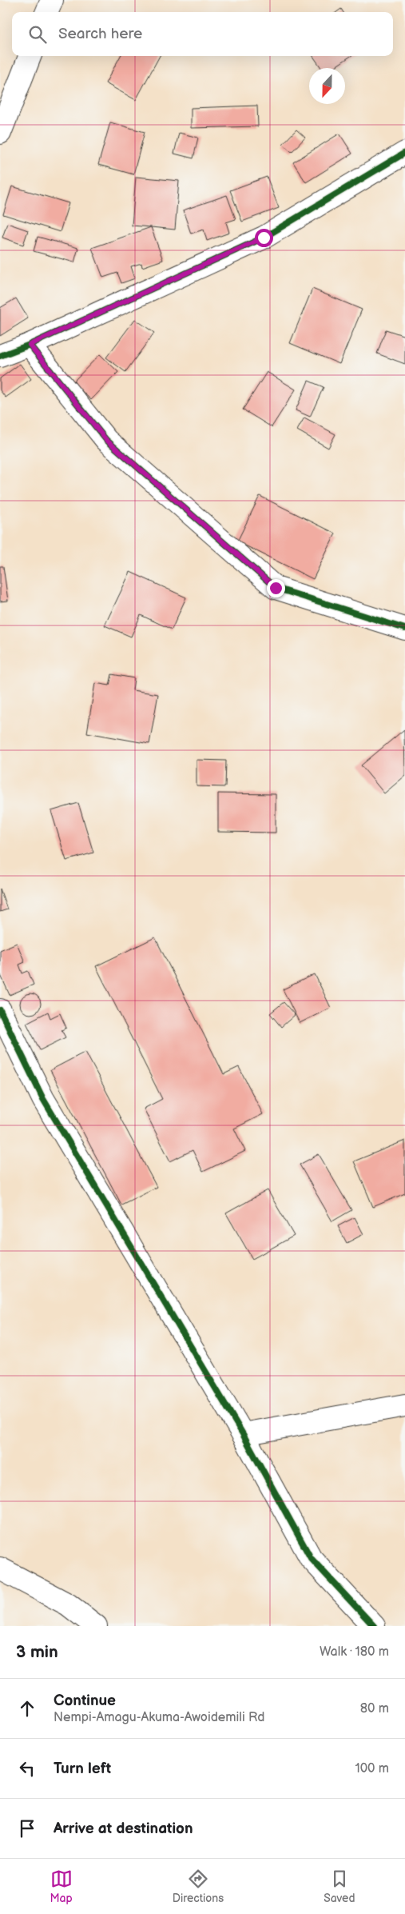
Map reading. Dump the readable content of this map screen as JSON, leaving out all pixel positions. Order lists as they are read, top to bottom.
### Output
{
  "north": "bottom",
  "page": {
    "search": "Search here",
    "heading": ["3 min", "Walk · 180 m"],
    "list": [
      ["Continue", "Nempi-Amagu-Akuma-Awoidemili Rd", "80 m"],
      ["Turn left", "100 m"],
      "Arrive at destination"
    ],
    "nav": ["Map", "Directions", "Saved"]
  }
}
